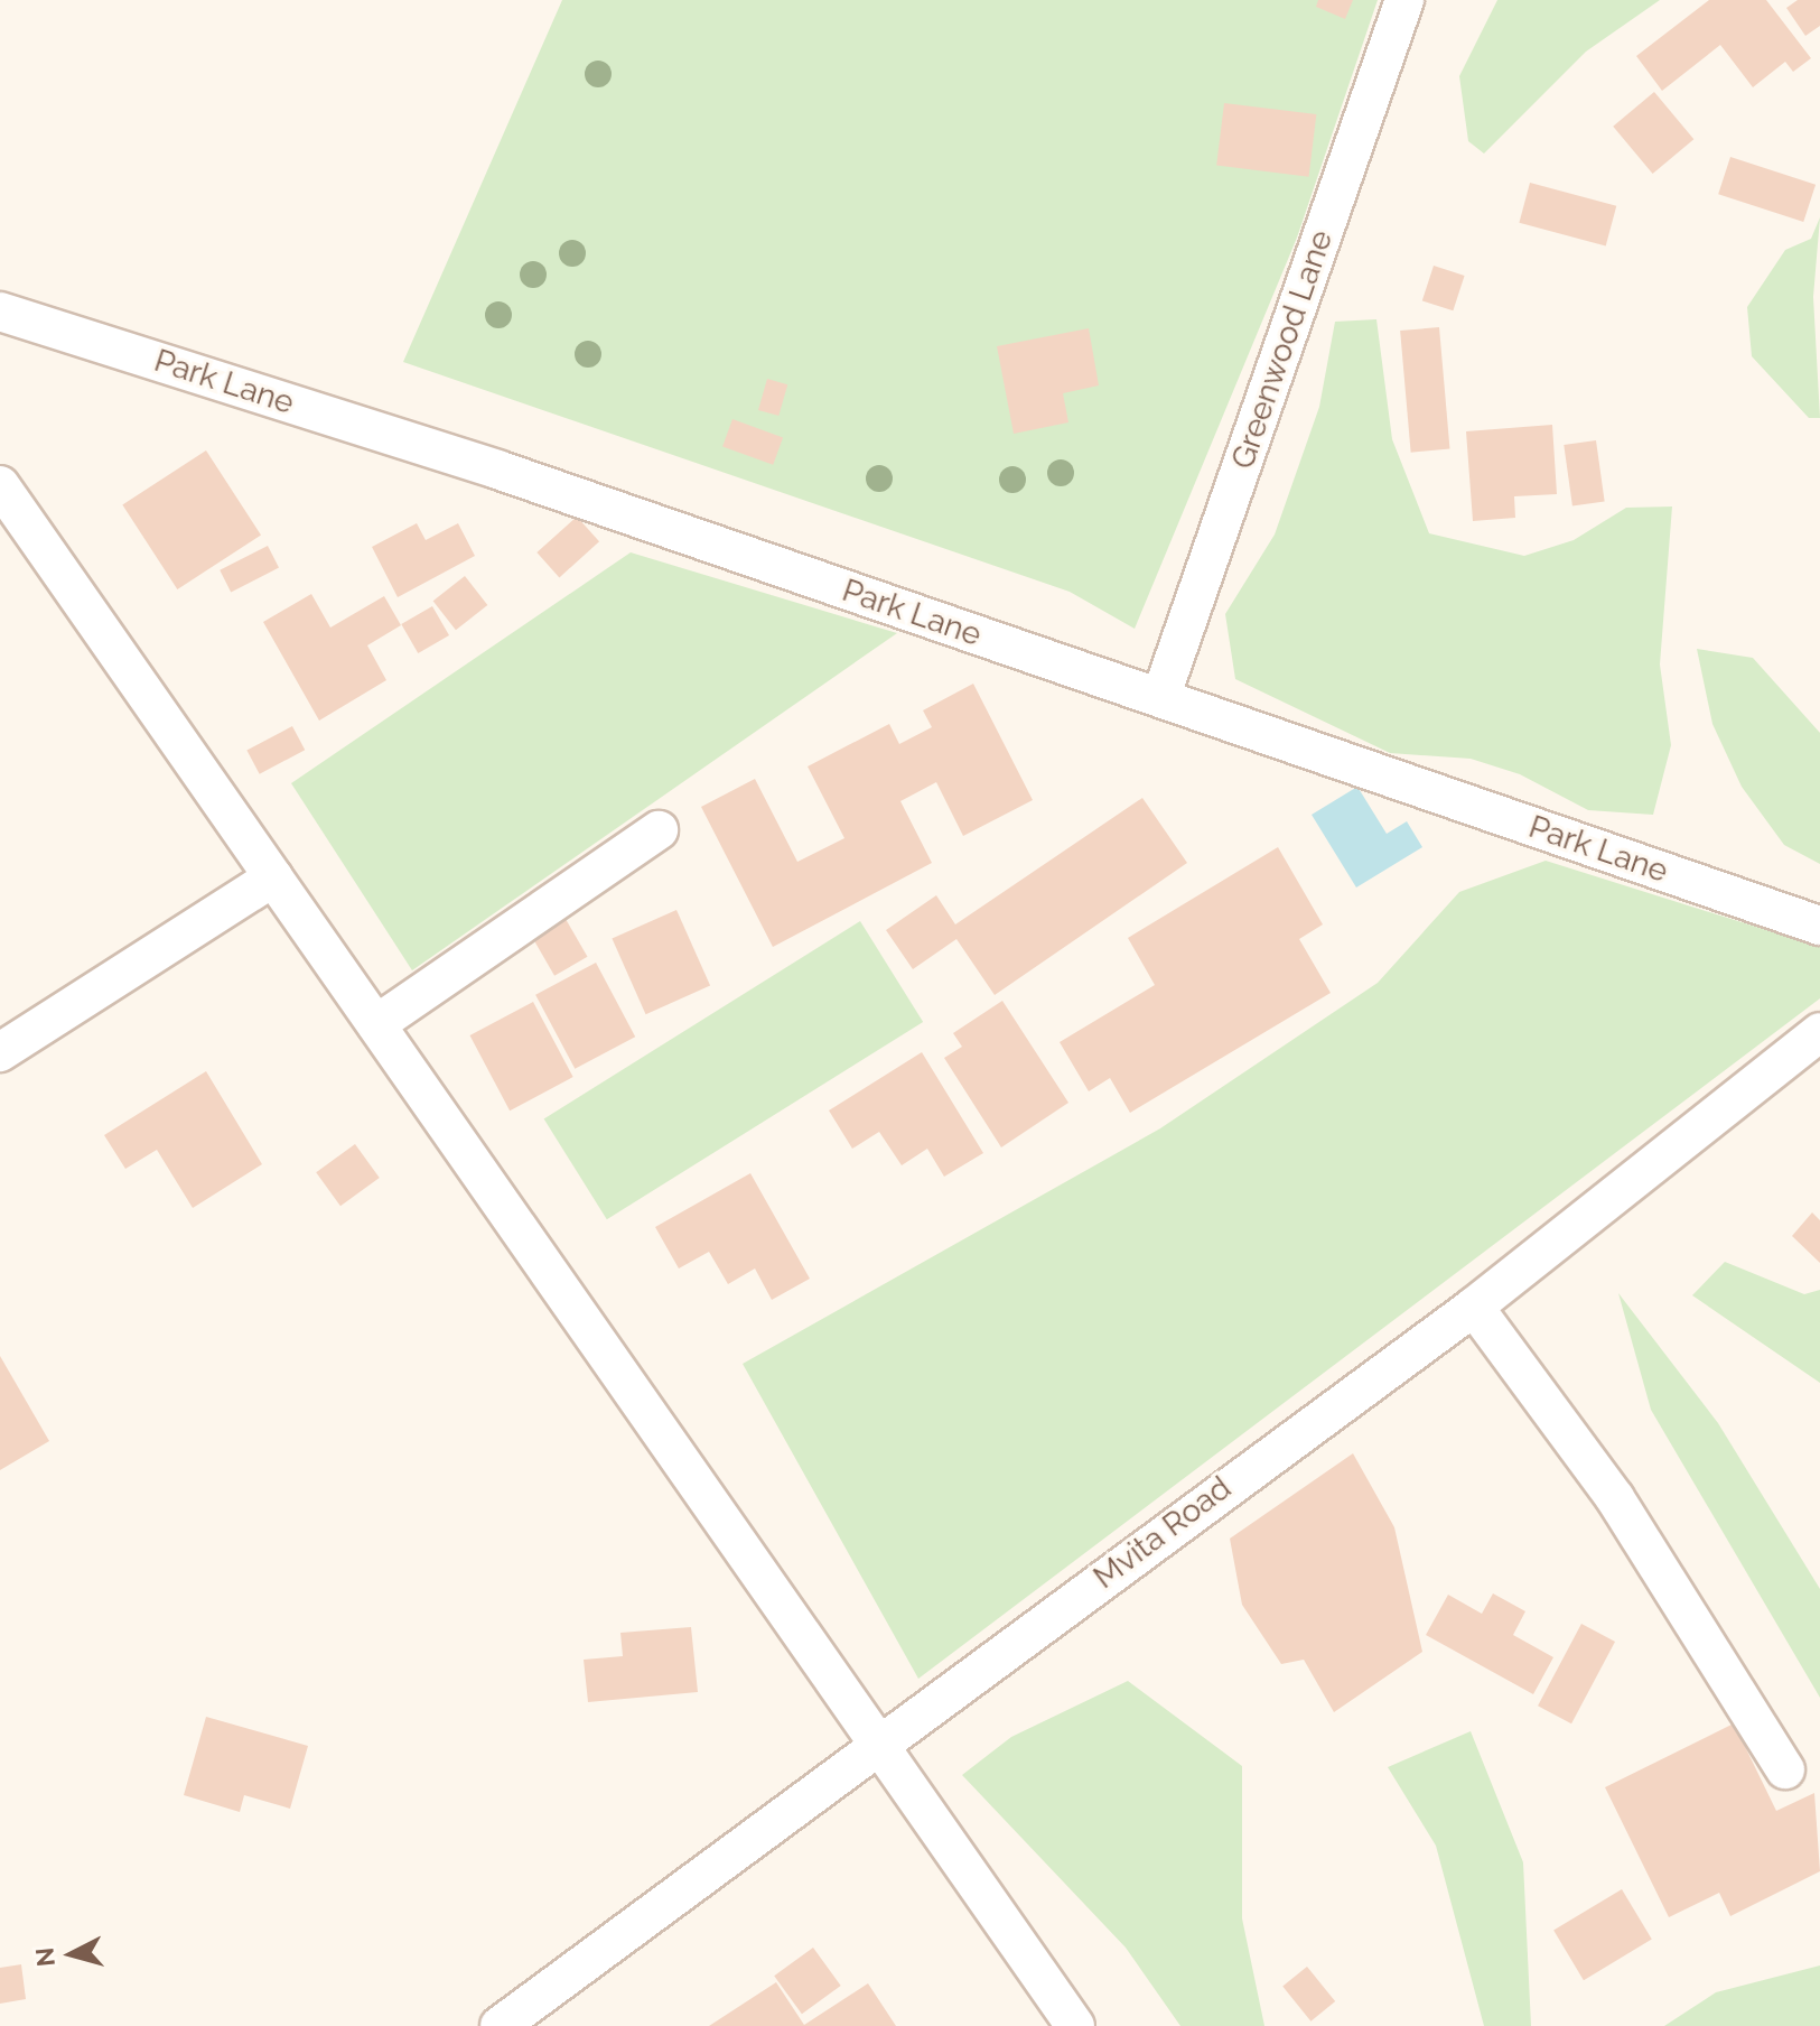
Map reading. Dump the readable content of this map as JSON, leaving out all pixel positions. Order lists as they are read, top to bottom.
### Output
{
  "streets": {
    "street": ["Greenwood Lane", "Park Lane", "Mvita Road"]
  },
  "crossings": [
    ["Greenwood Lane", "Park Lane"]
  ],
  "north": "left"
}
